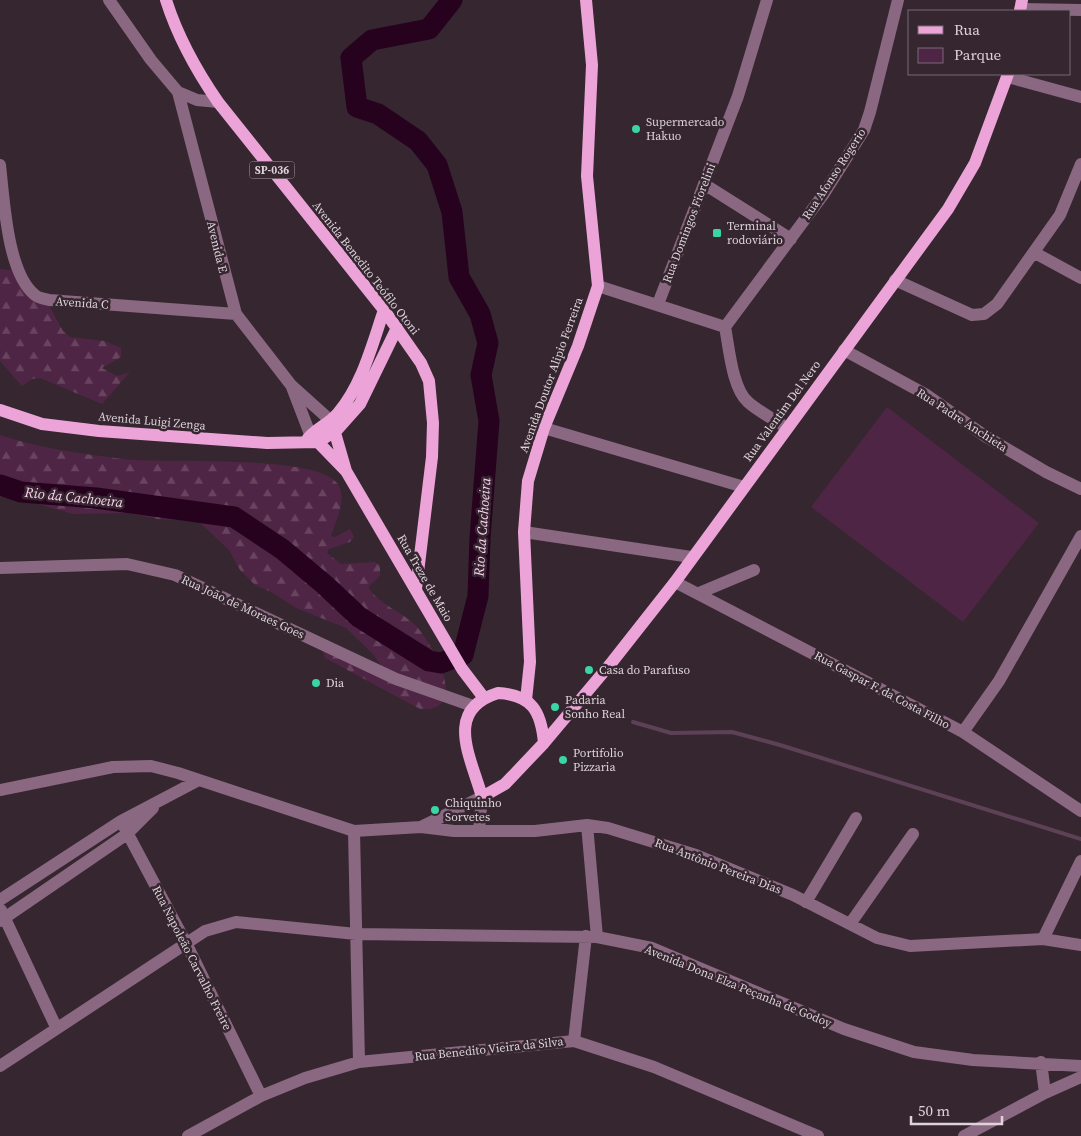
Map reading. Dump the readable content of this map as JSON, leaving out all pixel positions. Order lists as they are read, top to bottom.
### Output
{
  "streets": {
    "main road": [
      "SP-036",
      "Avenida Benedito Teófilo Otoni",
      "Avenida Doutor Alipio Ferreira",
      "Rua Valentim Del Nero",
      "Avenida Luigi Zenga",
      "Rua Treze de Maio"
    ],
    "street": [
      "Rua Afonso Rogerio",
      "Rua Domingos Fiorelini",
      "Avenida E",
      "Avenida C",
      "Rua Padre Anchieta",
      "Rua João de Moraes Goes",
      "Rua Gaspar F. da Costa Filho",
      "Rua Antônio Pereira Dias",
      "Rua Napoleão Carvalho Freire",
      "Avenida Dona Elza Peçanha de Godoy",
      "Rua Benedito Vieira da Silva"
    ]
  },
  "crossings": [
    ["Avenida E", "Avenida C"],
    ["Avenida E", "Avenida Luigi Zenga"],
    ["Avenida E", "Rua Treze de Maio"],
    ["Avenida Benedito Teófilo Otoni", "Rua Treze de Maio"],
    ["Rua Valentim Del Nero", "Rua Padre Anchieta"],
    ["Rua Valentim Del Nero", "Rua Gaspar F. da Costa Filho"],
    ["Avenida Luigi Zenga", "Rua Treze de Maio"],
    ["Rua Napoleão Carvalho Freire", "Avenida Dona Elza Peçanha de Godoy"],
    ["Rua Napoleão Carvalho Freire", "Rua Benedito Vieira da Silva"]
  ],
  "water": ["Rio da Cachoeira"],
  "places": {
    "other": [
      "Supermercado Hakuo",
      "Casa do Parafuso",
      "Dia",
      "Padaria Sonho Real",
      "Portifolio Pizzaria",
      "Chiquinho Sorvetes"
    ],
    "transit": ["Terminal rodoviário"]
  },
  "legend": ["Rua", "Parque"],
  "scale_bar": "50 m"
}
